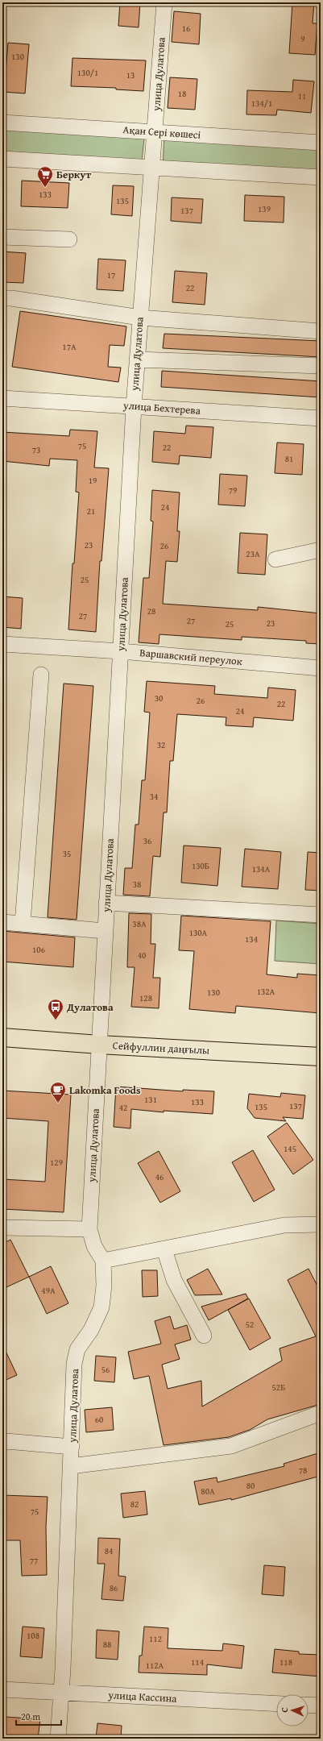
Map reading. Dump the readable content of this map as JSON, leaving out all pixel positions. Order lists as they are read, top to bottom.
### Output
{
  "streets": {
    "main road": ["Сейфуллин даңғылы"],
    "street": [
      "улица Дулатова",
      "Ақан Сері көшесі",
      "улица Бехтерева",
      "Варшавский переулок",
      "улица Кассина"
    ]
  },
  "crossings": [
    ["улица Дулатова", "Ақан Сері көшесі"],
    ["улица Дулатова", "улица Бехтерева"],
    ["улица Дулатова", "Варшавский переулок"],
    ["улица Дулатова", "Сейфуллин даңғылы"],
    ["улица Дулатова", "улица Кассина"]
  ],
  "places": {
    "supermarket": ["Беркут"],
    "bus stop": ["Дулатова"],
    "cafe": ["Lakomka Foods"]
  },
  "house_numbers": [
    "16",
    "9",
    "130",
    "130/1",
    "13",
    "18",
    "11",
    "134/1",
    "133",
    "135",
    "139",
    "137",
    "17",
    "22",
    "17А",
    "75",
    "22",
    "73",
    "81",
    "19",
    "79",
    "24",
    "21",
    "23",
    "26",
    "23А",
    "25",
    "28",
    "27",
    "27",
    "23",
    "25",
    "30",
    "26",
    "22",
    "24",
    "32",
    "34",
    "36",
    "35",
    "130Б",
    "134А",
    "38",
    "38А",
    "130А",
    "134",
    "106",
    "40",
    "132А",
    "130",
    "128",
    "131",
    "133",
    "137",
    "135",
    "42",
    "145",
    "129",
    "46",
    "49А",
    "52",
    "56",
    "52Б",
    "60",
    "78",
    "80",
    "80А",
    "82",
    "75",
    "84",
    "77",
    "86",
    "108",
    "112",
    "88",
    "114",
    "118",
    "112А"
  ],
  "scale_bar": "20 m",
  "north": "left"
}
